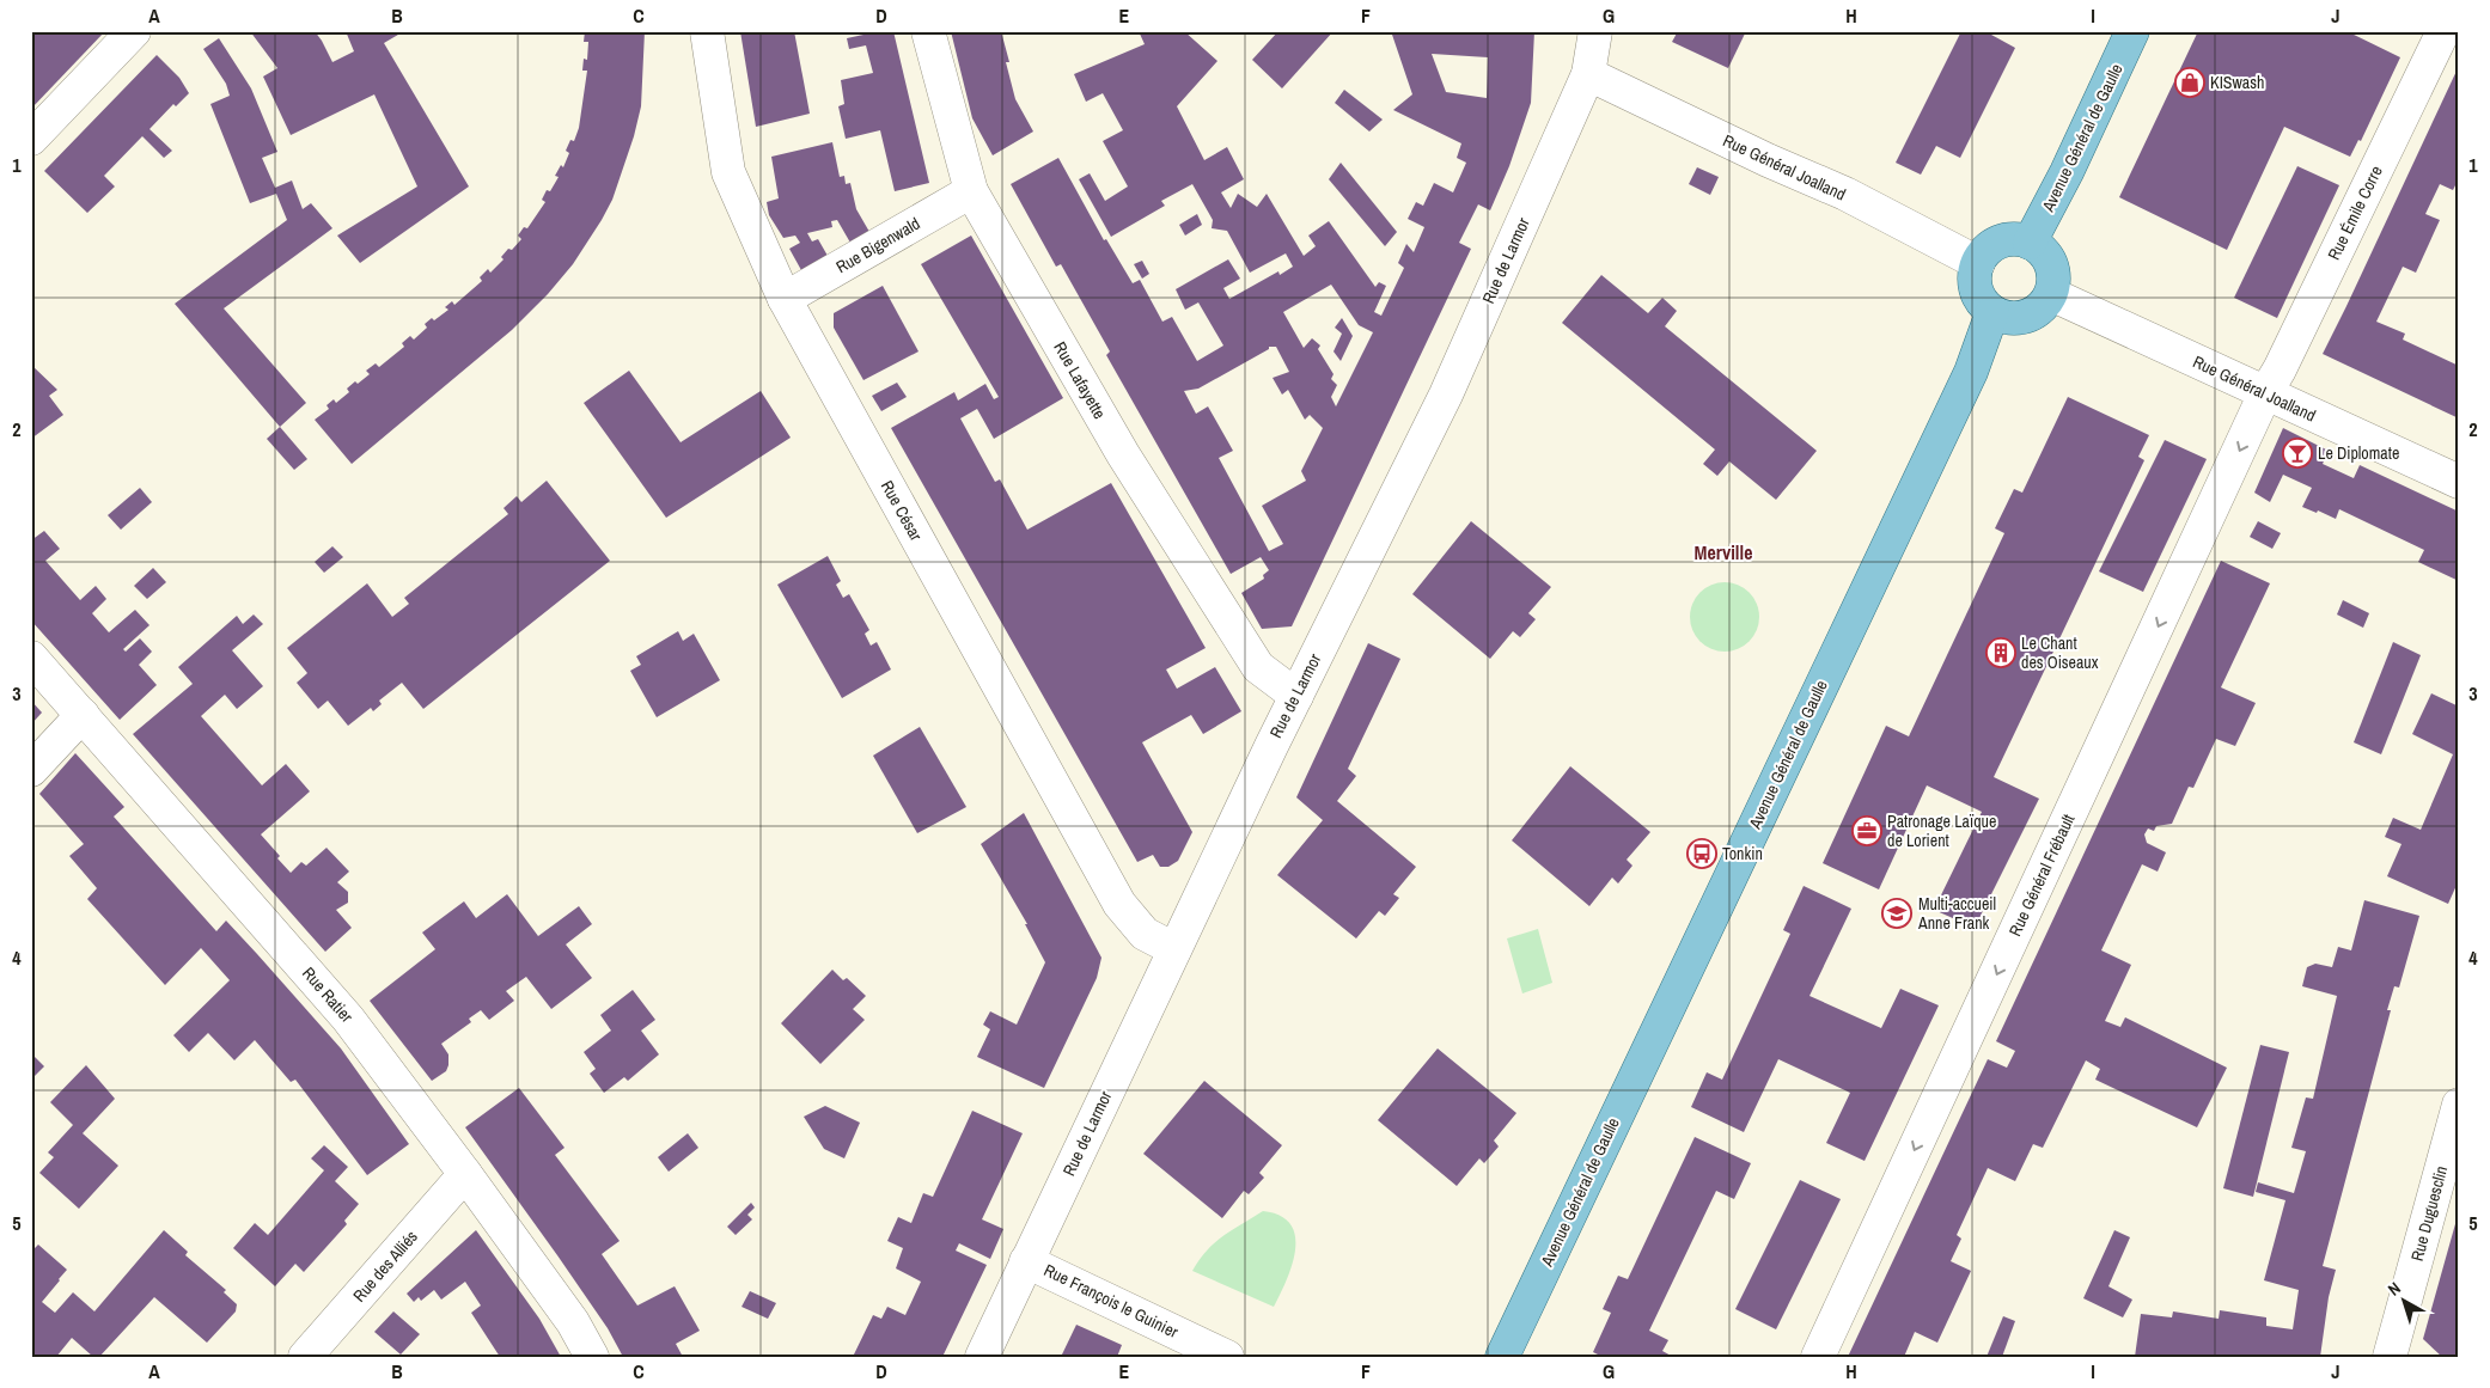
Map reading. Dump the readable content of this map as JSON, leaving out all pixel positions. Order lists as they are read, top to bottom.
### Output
{
  "streets": {
    "main road": ["Avenue Général de Gaulle"],
    "street": [
      "Rue Général Joalland",
      "Rue Émile Corre",
      "Rue Bigenwald",
      "Rue de Larmor",
      "Rue Lafayette",
      "Rue César",
      "Rue Général Frébault",
      "Rue Ratier",
      "Rue Duguesclin",
      "Rue des Alliés",
      "Rue François le Guinier"
    ]
  },
  "crossings": [
    ["Avenue Général de Gaulle", "Rue Général Joalland"],
    ["Rue Général Joalland", "Rue Émile Corre"],
    ["Rue Général Joalland", "Rue de Larmor"],
    ["Rue Général Joalland", "Rue Général Frébault"],
    ["Rue Émile Corre", "Rue Général Frébault"],
    ["Rue Bigenwald", "Rue Lafayette"],
    ["Rue Bigenwald", "Rue César"],
    ["Rue de Larmor", "Rue Lafayette"],
    ["Rue de Larmor", "Rue César"],
    ["Rue de Larmor", "Rue François le Guinier"],
    ["Rue Ratier", "Rue des Alliés"]
  ],
  "one_way": ["Rue Général Frébault"],
  "districts": ["Merville"],
  "places": {
    "shop": ["KISwash"],
    "bar": ["Le Diplomate"],
    "building": ["Le Chant des Oiseaux"],
    "office": ["Patronage Laïque de Lorient"],
    "bus stop": ["Tonkin"],
    "school or university": ["Multi-accueil Anne Frank"]
  },
  "north": "top left",
  "grid": {
    "columns": [
      "A",
      "B",
      "C",
      "D",
      "E",
      "F",
      "G",
      "H",
      "I",
      "J"
    ],
    "rows": [
      "1",
      "2",
      "3",
      "4",
      "5"
    ]
  }
}
